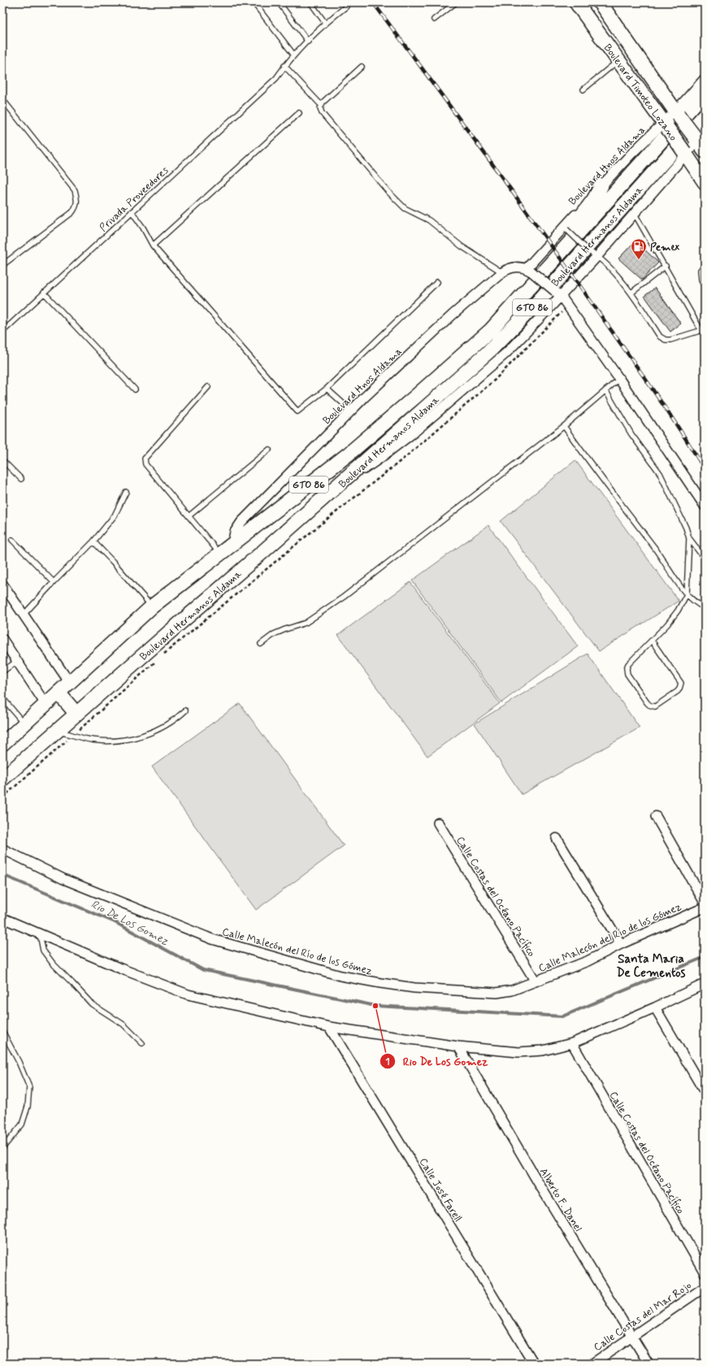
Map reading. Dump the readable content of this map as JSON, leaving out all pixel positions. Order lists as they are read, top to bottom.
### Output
{
  "streets": {
    "main road": ["Boulevard Timoteo Lozano", "Boulevard Hermanos Aldama", "GTO 86"],
    "street": [
      "Boulevard Hnos Aldama",
      "Calle Costas del Océano Pacífico",
      "Calle Malecón del Río de los Gómez",
      "Calle José Farell",
      "Alberto F. Danel",
      "Calle Costas del Mar Rojo"
    ],
    "lane": ["Privada Proveedores"]
  },
  "crossings": [
    ["Boulevard Timoteo Lozano", "Boulevard Hnos Aldama"],
    ["Boulevard Hnos Aldama", "Boulevard Hermanos Aldama"],
    ["Calle Costas del Océano Pacífico", "Calle Malecón del Río de los Gómez"],
    ["Alberto F. Danel", "Calle Costas del Mar Rojo"]
  ],
  "districts": ["Santa Maria De Cementos"],
  "water": ["Rio De Los Gomez"],
  "places": {
    "fuel station": ["Pemex"],
    "other": ["Rio De Los Gomez"]
  }
}
